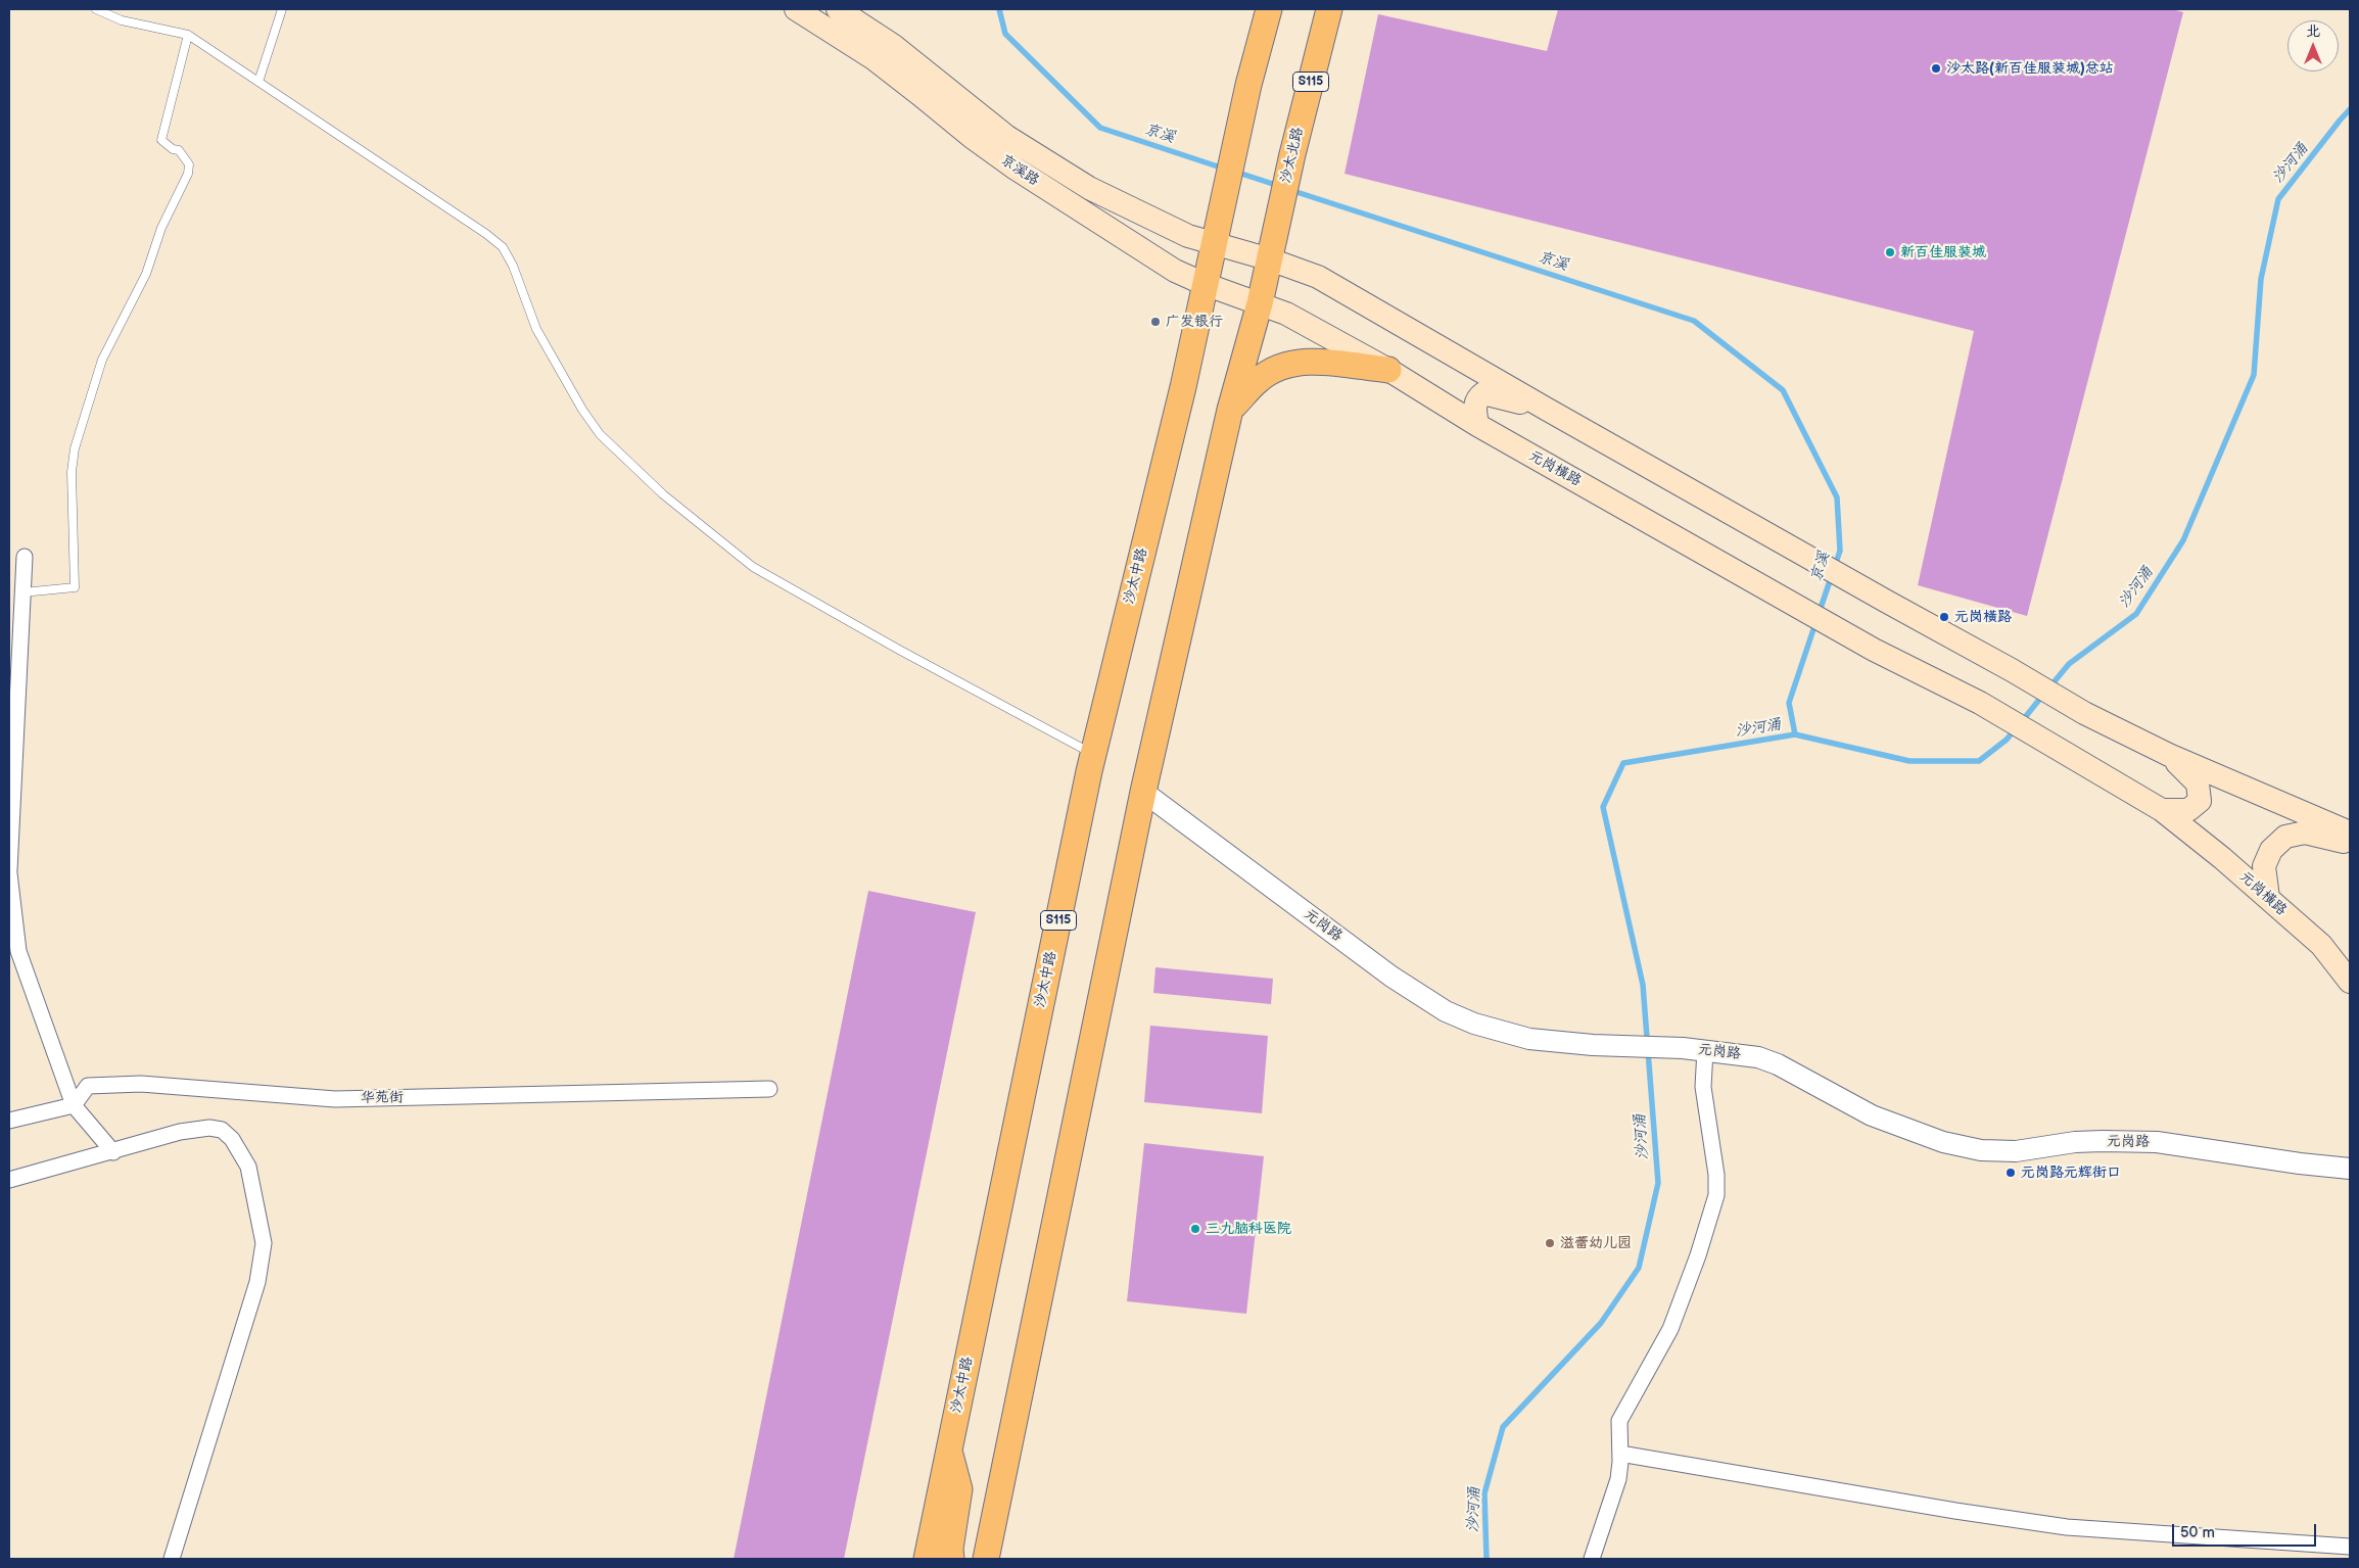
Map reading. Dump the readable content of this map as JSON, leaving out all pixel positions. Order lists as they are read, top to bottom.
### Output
{
  "streets": {
    "main road": [
      "S115",
      "沙太北路",
      "京溪路",
      "元岗横路",
      "沙太中路"
    ],
    "street": ["元岗路", "华苑街"]
  },
  "crossings": [
    ["S115", "沙太北路"],
    ["S115", "京溪路"],
    ["S115", "元岗横路"],
    ["S115", "沙太中路"],
    ["S115", "元岗路"],
    ["沙太北路", "京溪路"],
    ["沙太北路", "元岗横路"],
    ["京溪路", "元岗横路"],
    ["京溪路", "沙太中路"]
  ],
  "water": ["京溪", "沙河涌"],
  "places": [
    "沙太路(新百佳服装城)总站",
    "新百佳服装城",
    "广发银行",
    "元岗横路",
    "元岗路元辉街口",
    "三九脑科医院",
    "滋蕾幼儿园"
  ],
  "scale_bar": "50 m",
  "north": "top"
}
